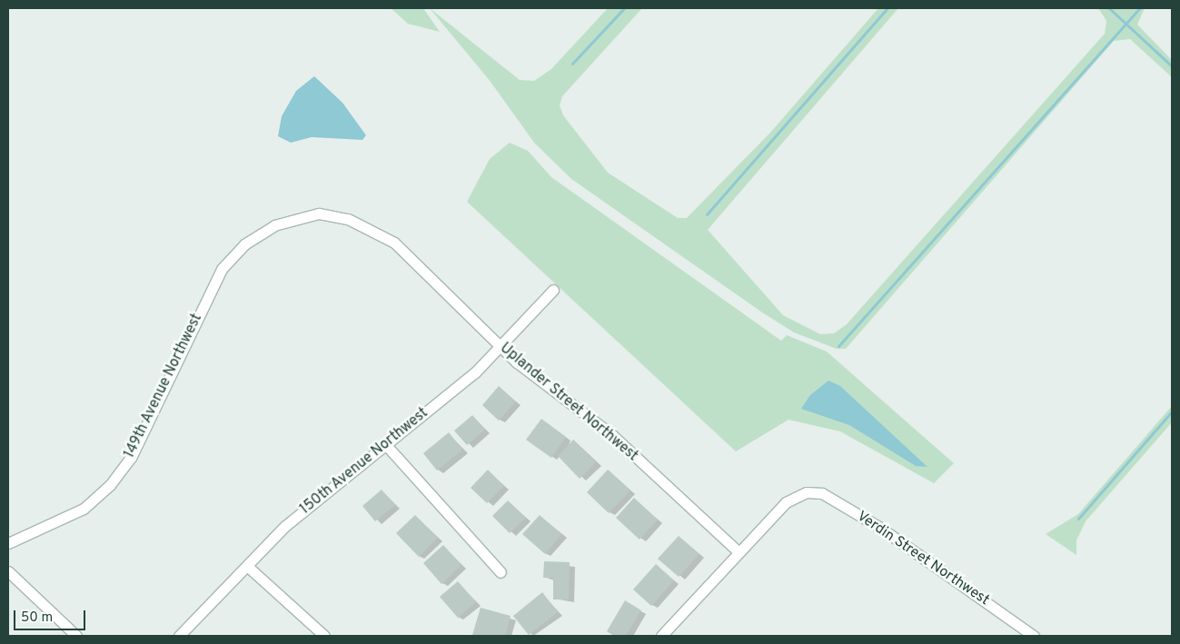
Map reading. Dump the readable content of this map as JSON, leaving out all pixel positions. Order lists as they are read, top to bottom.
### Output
{
  "streets": {
    "street": [
      "149th Avenue Northwest",
      "Uplander Street Northwest",
      "150th Avenue Northwest",
      "Verdin Street Northwest"
    ]
  },
  "crossings": [
    ["149th Avenue Northwest", "Uplander Street Northwest"],
    ["Uplander Street Northwest", "150th Avenue Northwest"],
    ["Uplander Street Northwest", "Verdin Street Northwest"]
  ],
  "scale_bar": "50 m"
}
